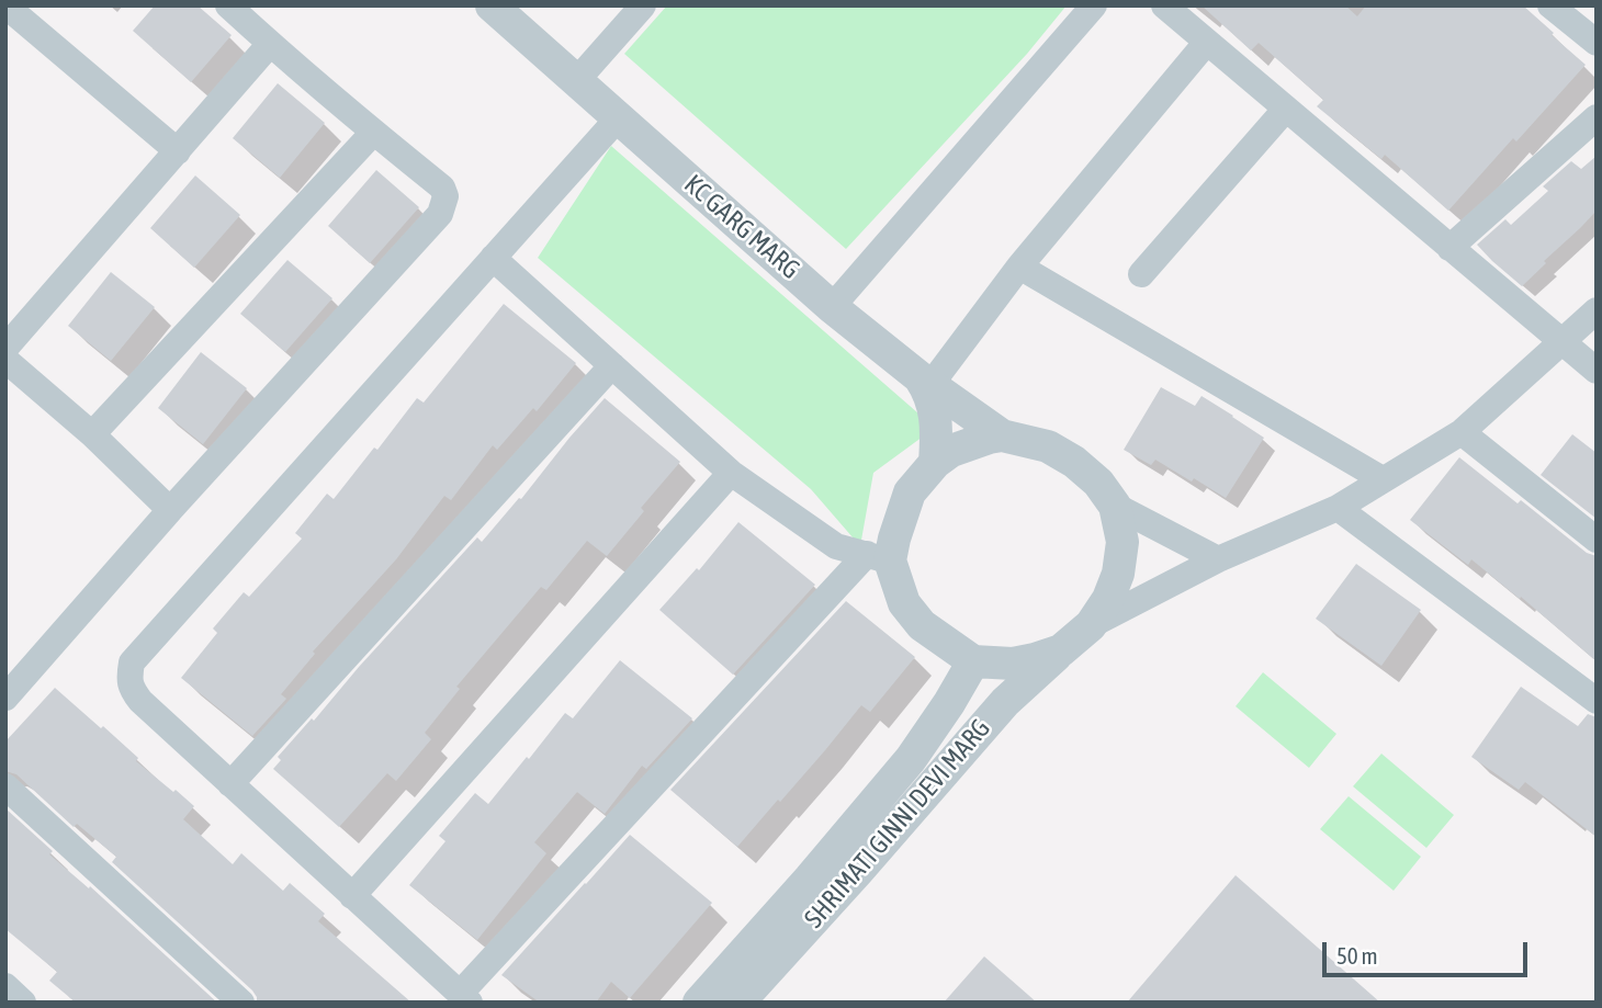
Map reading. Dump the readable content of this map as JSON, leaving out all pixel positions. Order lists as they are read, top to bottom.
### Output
{
  "streets": {
    "street": ["KC GARG MARG", "SHRIMATI GINNI DEVI MARG"]
  },
  "crossings": [
    ["KC GARG MARG", "SHRIMATI GINNI DEVI MARG"]
  ],
  "scale_bar": "50 m"
}
